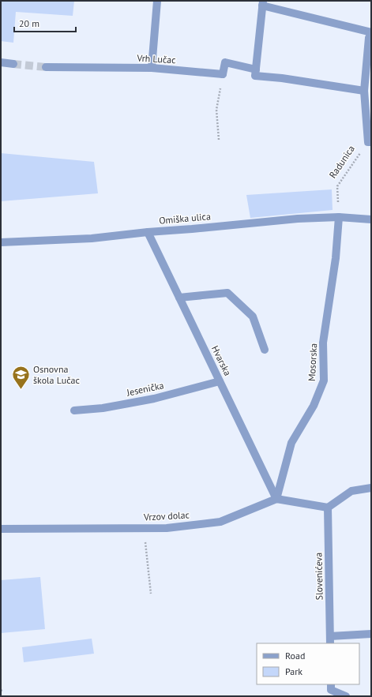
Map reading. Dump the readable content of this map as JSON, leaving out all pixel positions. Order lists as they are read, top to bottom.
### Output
{
  "streets": {
    "street": [
      "Vrh Lučac",
      "Omiška ulica",
      "Hvarska",
      "Mosorska",
      "Jesenička",
      "Vrzov dolac",
      "Slovenićeva"
    ],
    "path": ["Radunica"]
  },
  "crossings": [
    ["Radunica", "Omiška ulica"],
    ["Radunica", "Mosorska"],
    ["Omiška ulica", "Hvarska"],
    ["Omiška ulica", "Mosorska"],
    ["Hvarska", "Mosorska"],
    ["Hvarska", "Jesenička"],
    ["Hvarska", "Vrzov dolac"],
    ["Mosorska", "Vrzov dolac"]
  ],
  "places": {
    "school or university": ["Osnovna škola Lučac"]
  },
  "legend": ["Road", "Park"],
  "scale_bar": "20 m"
}
